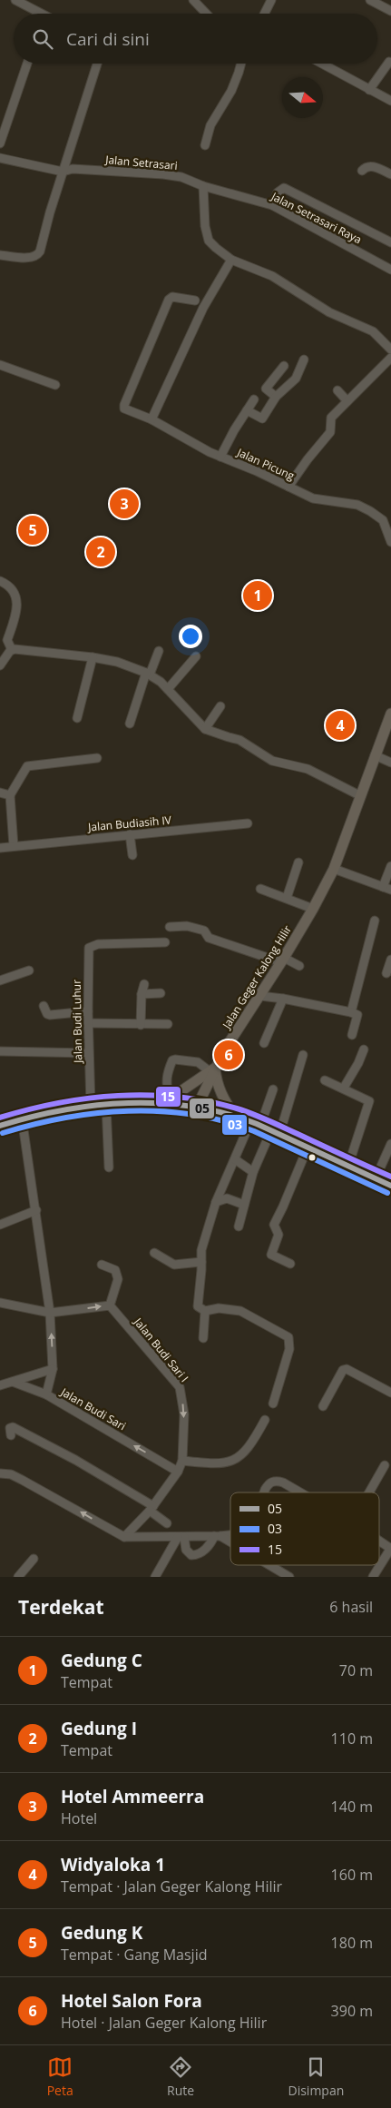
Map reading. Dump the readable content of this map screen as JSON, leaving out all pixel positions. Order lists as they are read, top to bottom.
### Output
{
  "streets": {
    "main road": ["Jalan Geger Kalong Hilir"],
    "street": [
      "Jalan Setrasari",
      "Jalan Setrasari Raya",
      "Jalan Picung",
      "Jalan Budiasih IV",
      "Jalan Budi Luhur",
      "Jalan Budi Sari I",
      "Jalan Budi Sari"
    ]
  },
  "crossings": [
    ["Jalan Setrasari", "Jalan Setrasari Raya"],
    ["Jalan Budi Sari I", "Jalan Budi Sari"]
  ],
  "one_way": ["Jalan Budi Sari I", "Jalan Budi Sari"],
  "lines": ["transit line 15", "transit line 05", "transit line 03"],
  "legend": ["05", "03", "15"],
  "north": "right",
  "page": {
    "search": "Cari di sini",
    "pins": [
      "3",
      "5",
      "2",
      "1",
      "4",
      "6"
    ],
    "heading": ["Terdekat", "6 hasil"],
    "list": [
      {
        "mark": "1",
        "name": "Gedung C",
        "note": "Tempat",
        "value": "70 m"
      },
      {
        "mark": "2",
        "name": "Gedung I",
        "note": "Tempat",
        "value": "110 m"
      },
      {
        "mark": "3",
        "name": "Hotel Ammeerra",
        "note": "Hotel",
        "value": "140 m"
      },
      {
        "mark": "4",
        "name": "Widyaloka 1",
        "note": "Tempat · Jalan Geger Kalong Hilir",
        "value": "160 m"
      },
      {
        "mark": "5",
        "name": "Gedung K",
        "note": "Tempat · Gang Masjid",
        "value": "180 m"
      },
      {
        "mark": "6",
        "name": "Hotel Salon Fora",
        "note": "Hotel · Jalan Geger Kalong Hilir",
        "value": "390 m"
      }
    ],
    "nav": ["Peta", "Rute", "Disimpan"]
  }
}
